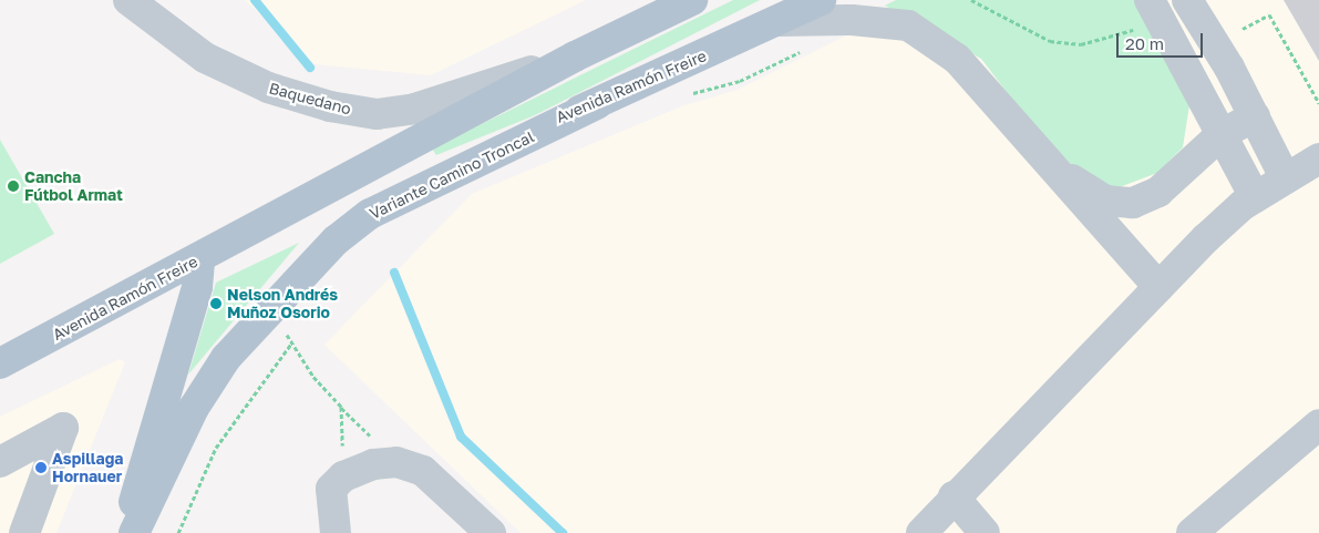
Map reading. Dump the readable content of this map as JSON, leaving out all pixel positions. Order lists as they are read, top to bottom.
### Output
{
  "streets": {
    "main road": ["Avenida Ramón Freire", "Variante Camino Troncal"],
    "street": ["Baquedano"]
  },
  "crossings": [
    ["Avenida Ramón Freire", "Baquedano"],
    ["Avenida Ramón Freire", "Variante Camino Troncal"]
  ],
  "places": ["Cancha Fútbol Armat", "Nelson Andrés Muñoz Osorio", "Aspillaga Hornauer"],
  "scale_bar": "20 m"
}
